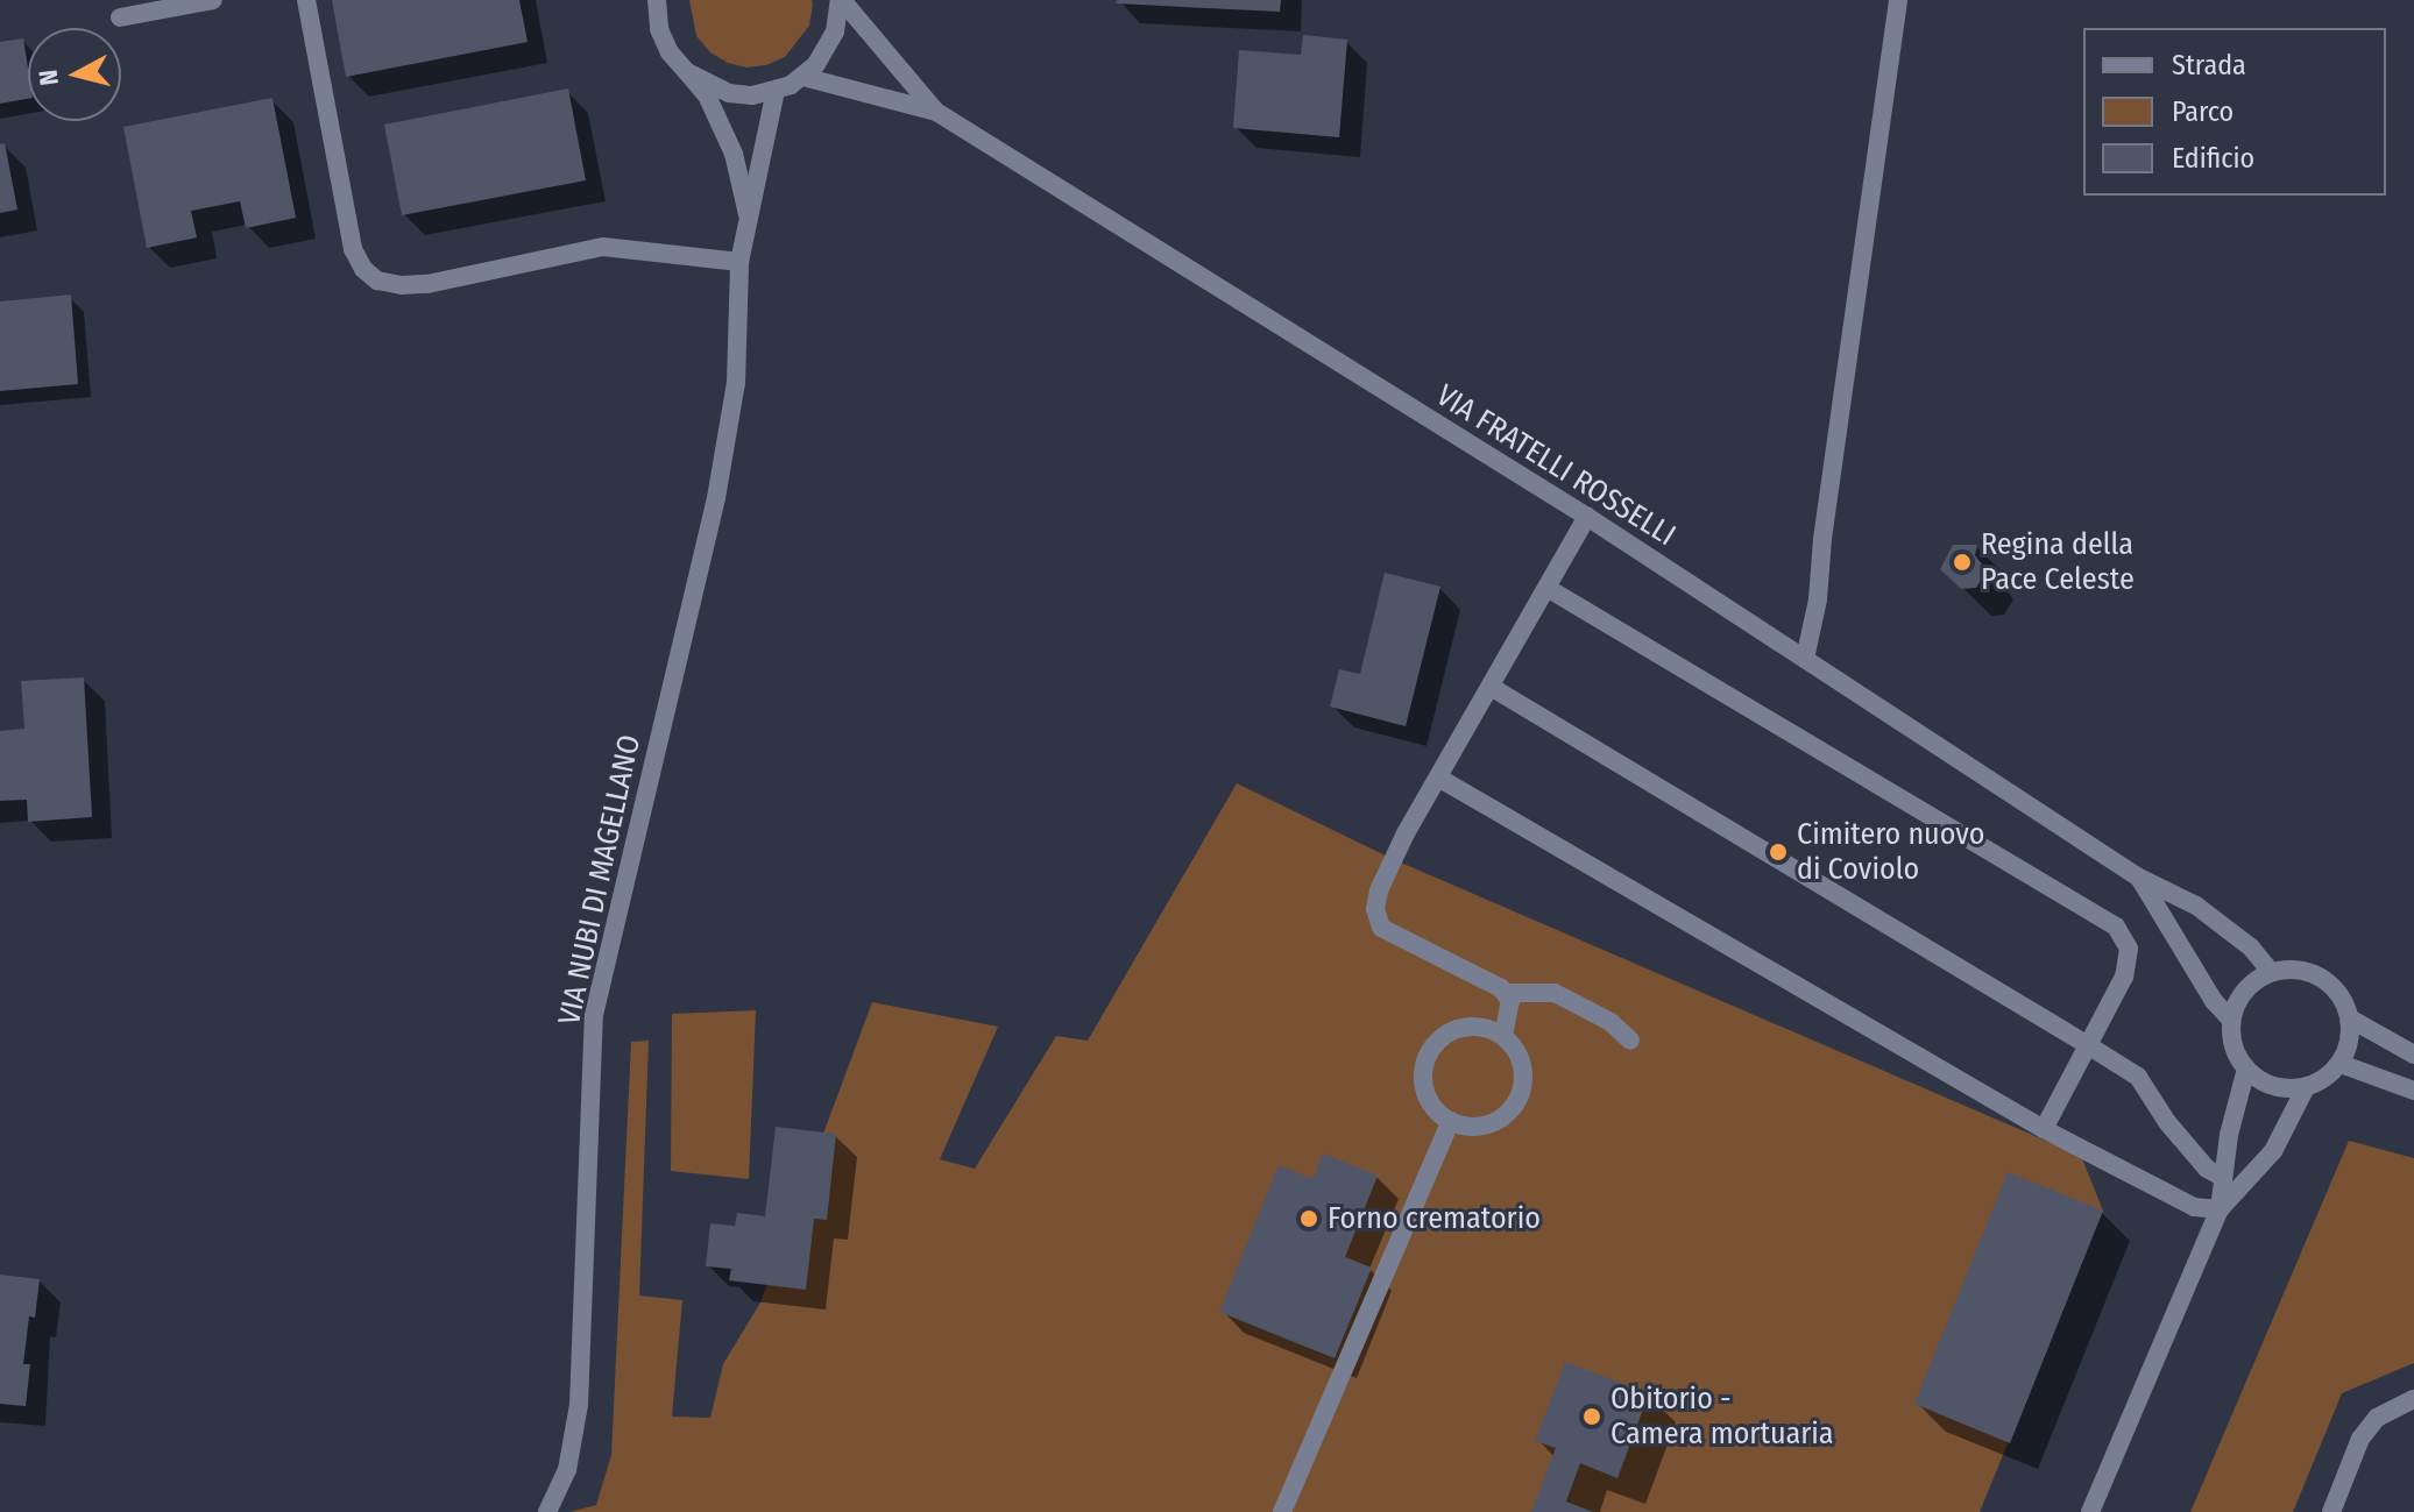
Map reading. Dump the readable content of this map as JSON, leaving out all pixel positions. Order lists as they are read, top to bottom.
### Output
{
  "streets": {
    "street": ["VIA FRATELLI ROSSELLI", "VIA NUBI DI MAGELLANO"]
  },
  "crossings": [
    ["VIA FRATELLI ROSSELLI", "VIA NUBI DI MAGELLANO"]
  ],
  "places": [
    "Regina della Pace Celeste",
    "Cimitero nuovo di Coviolo",
    "Forno crematorio",
    "Obitorio - Camera mortuaria"
  ],
  "legend": ["Strada", "Parco", "Edificio"],
  "north": "left"
}
